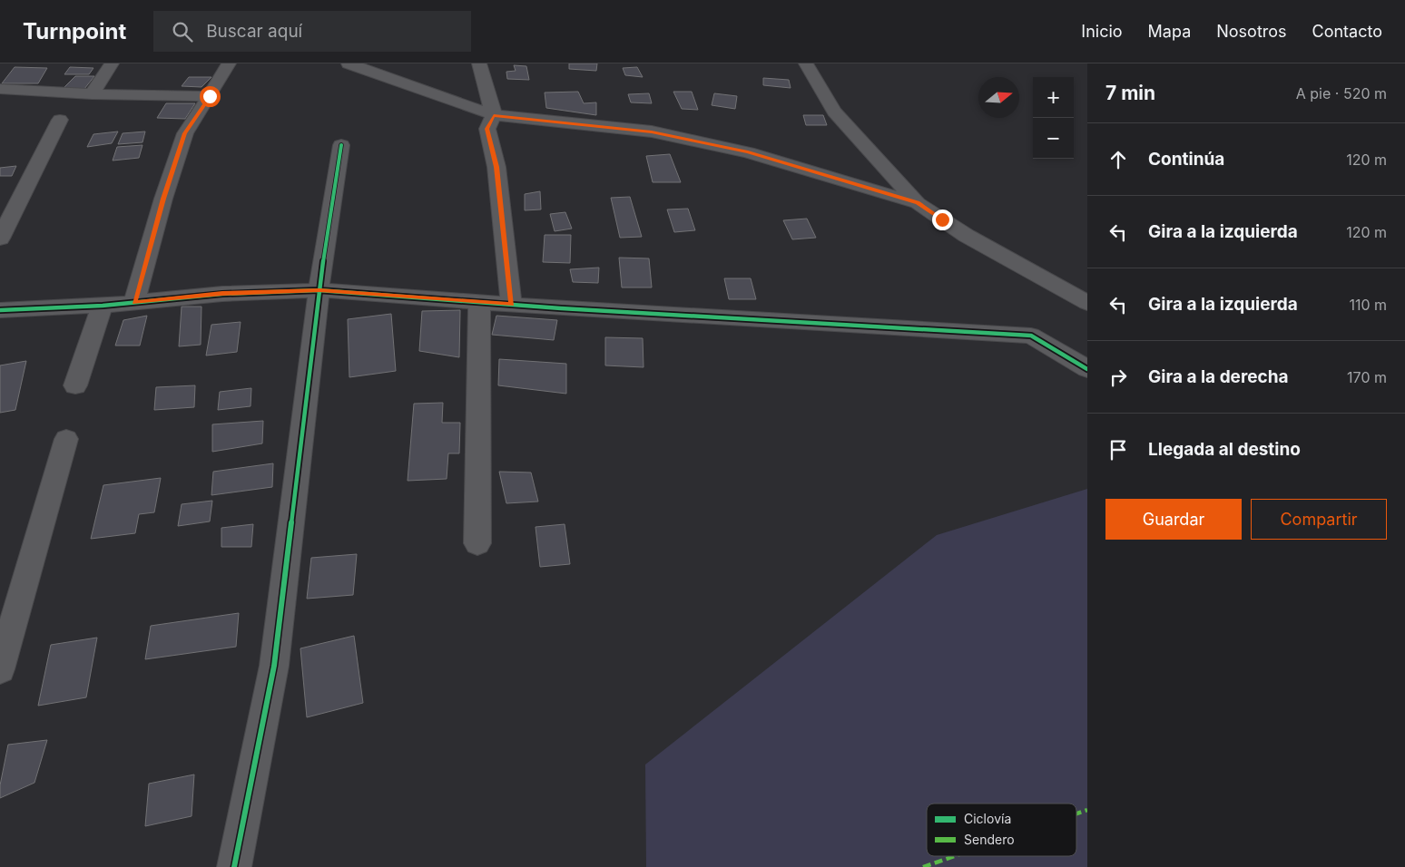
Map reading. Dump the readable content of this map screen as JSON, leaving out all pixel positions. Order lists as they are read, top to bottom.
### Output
{
  "legend": ["Ciclovía", "Sendero"],
  "north": "right",
  "page": {
    "header": "Turnpoint",
    "search": "Buscar aquí",
    "nav": [
      "Inicio",
      "Mapa",
      "Nosotros",
      "Contacto"
    ],
    "heading": ["7 min", "A pie · 520 m"],
    "map_buttons": ["+", "−"],
    "list": [
      ["Continúa", "120 m"],
      ["Gira a la izquierda", "120 m"],
      ["Gira a la izquierda", "110 m"],
      ["Gira a la derecha", "170 m"],
      "Llegada al destino"
    ],
    "buttons": ["Guardar", "Compartir"]
  }
}
